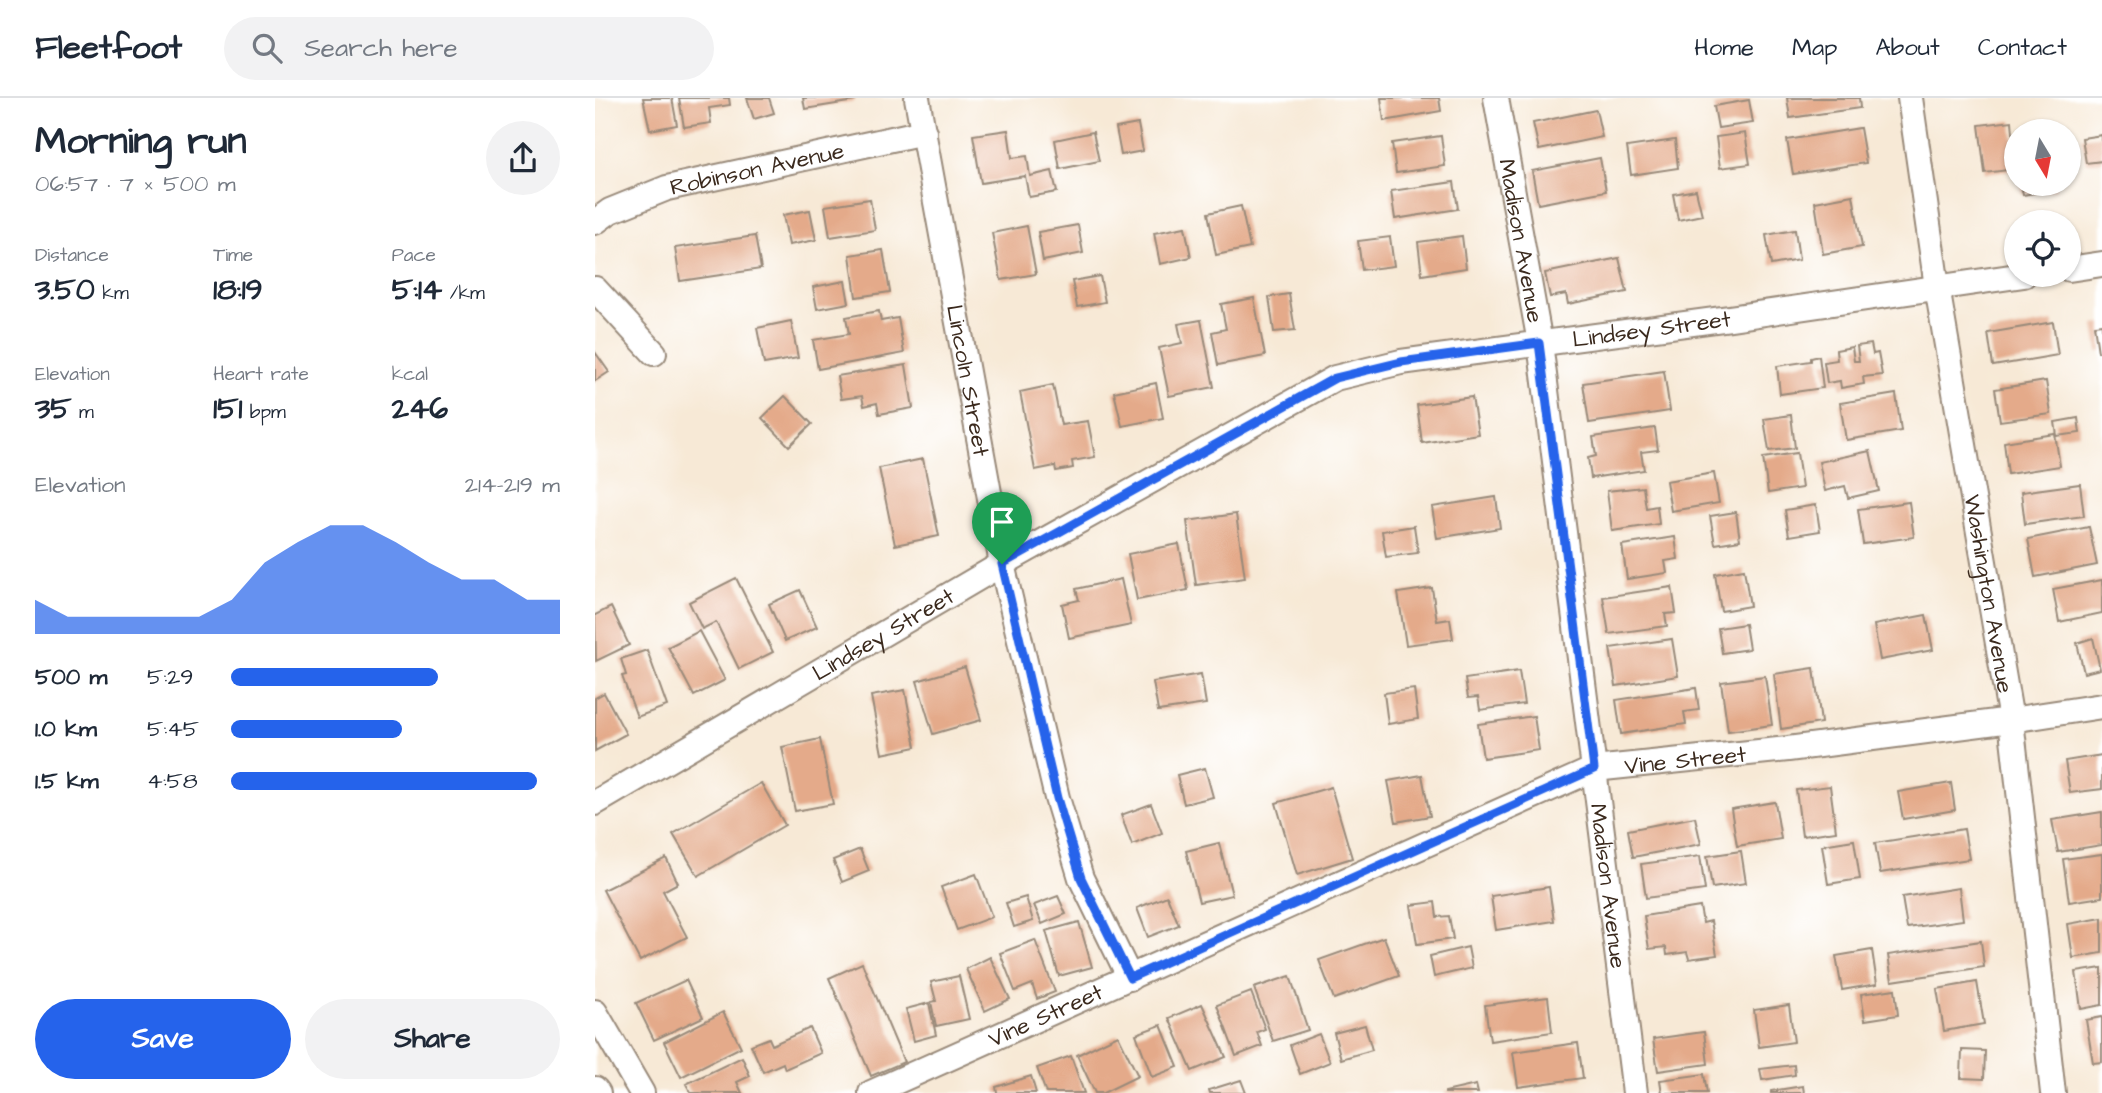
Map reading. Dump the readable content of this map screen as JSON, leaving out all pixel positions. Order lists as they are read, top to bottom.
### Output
{
  "streets": {
    "street": [
      "Robinson Avenue",
      "Madison Avenue",
      "Lindsey Street",
      "Lincoln Street",
      "Washington Avenue",
      "Vine Street"
    ]
  },
  "crossings": [
    ["Robinson Avenue", "Lincoln Street"],
    ["Madison Avenue", "Lindsey Street"],
    ["Madison Avenue", "Vine Street"],
    ["Lindsey Street", "Lincoln Street"],
    ["Lindsey Street", "Washington Avenue"],
    ["Lincoln Street", "Vine Street"],
    ["Washington Avenue", "Vine Street"]
  ],
  "north": "bottom",
  "page": {
    "header": "Fleetfoot",
    "search": "Search here",
    "nav": [
      "Home",
      "Map",
      "About",
      "Contact"
    ],
    "heading": ["Morning run", "06:57 · 7 × 500 m"],
    "stats": [
      ["Distance", "3.50 km"],
      ["Time", "18:19"],
      ["Pace", "5:14 /km"],
      ["Elevation", "35 m"],
      ["Heart rate", "151 bpm"],
      ["kcal", "246"]
    ],
    "chart": ["Elevation", "214–219 m"],
    "list": [
      {
        "name": "500 m",
        "note": "5:29"
      },
      {
        "name": "1.0 km",
        "note": "5:45"
      },
      {
        "name": "1.5 km",
        "note": "4:58"
      }
    ],
    "buttons": ["Save", "Share"]
  }
}
